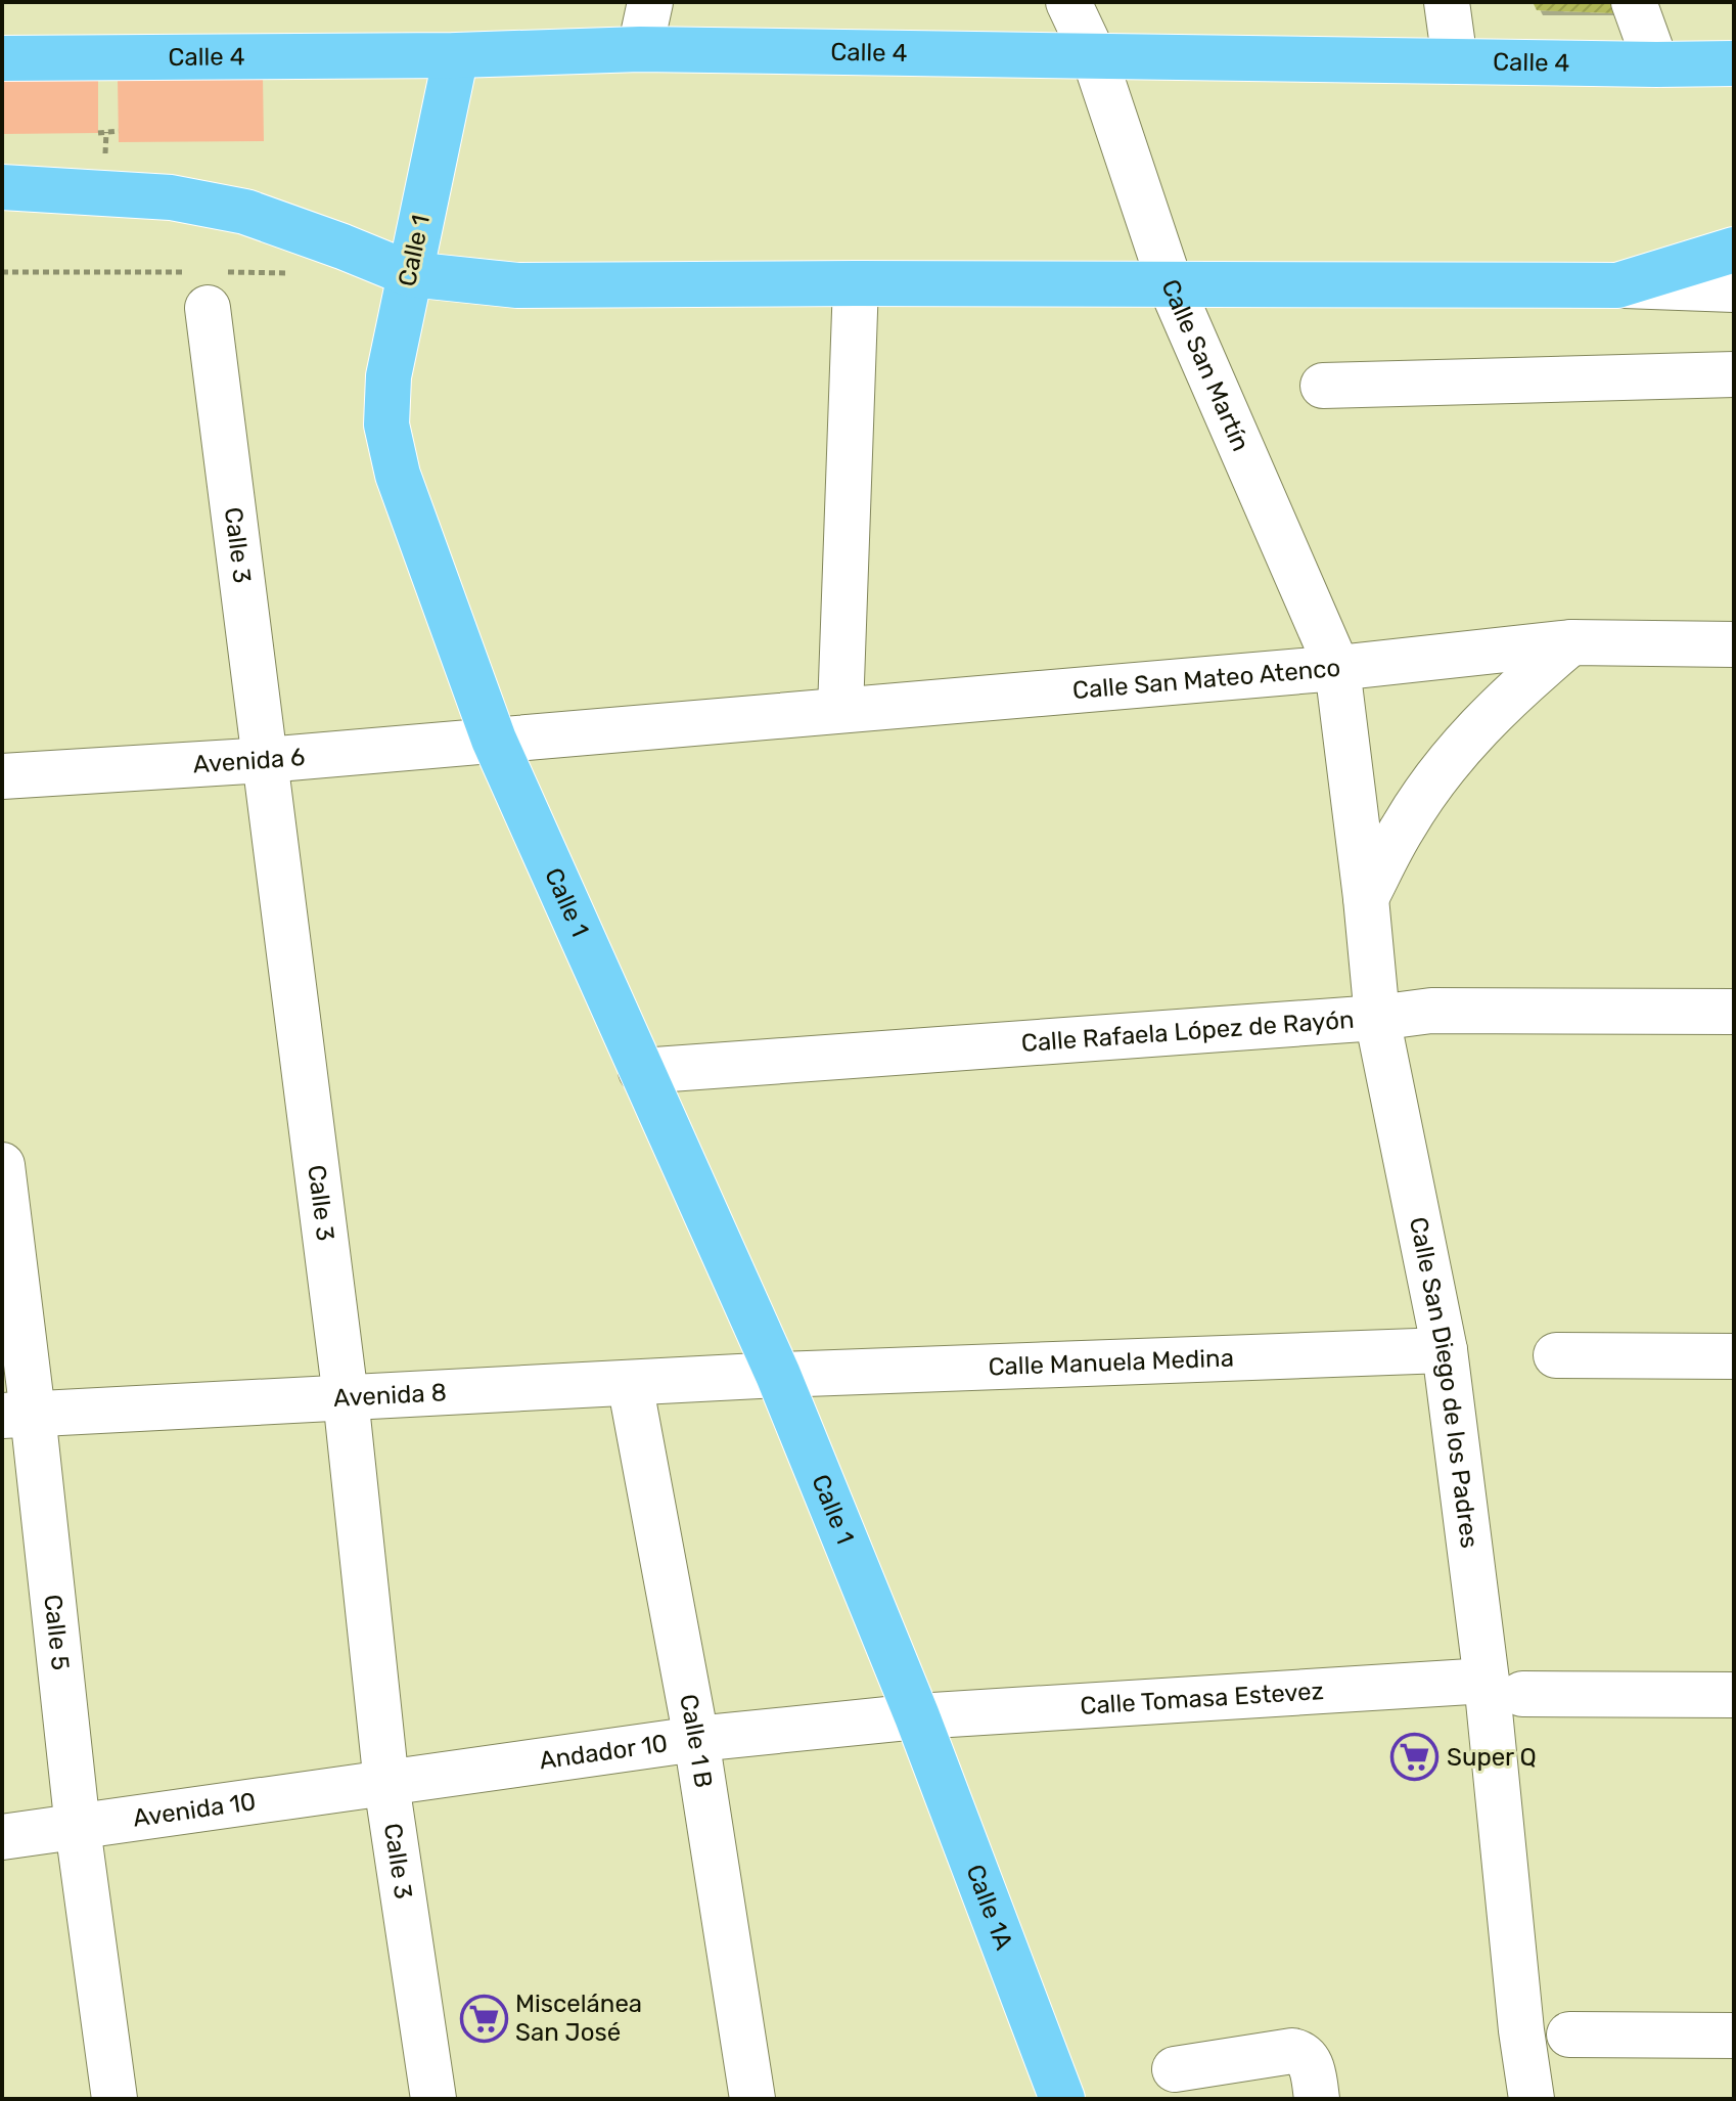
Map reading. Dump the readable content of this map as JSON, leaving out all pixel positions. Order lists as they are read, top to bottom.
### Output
{
  "streets": {
    "main road": ["Calle 4", "Calle 1", "Calle 1A"],
    "street": [
      "Calle San Martín",
      "Calle 3",
      "Calle San Mateo Atenco",
      "Avenida 6",
      "Calle Rafaela López de Rayón",
      "Calle Manuela Medina",
      "Calle San Diego de los Padres",
      "Avenida 8",
      "Calle 5",
      "Calle Tomasa Estevez",
      "Calle 1 B",
      "Andador 10",
      "Avenida 10"
    ]
  },
  "crossings": [
    ["Calle 4", "Calle 1"],
    ["Calle 4", "Calle San Martín"],
    ["Calle 1", "Calle San Mateo Atenco"],
    ["Calle 1", "Avenida 6"],
    ["Calle 1", "Calle Rafaela López de Rayón"],
    ["Calle 1", "Calle Manuela Medina"],
    ["Calle 1", "Avenida 8"],
    ["Calle 1", "Calle Tomasa Estevez"],
    ["Calle 1", "Andador 10"],
    ["Calle 1", "Calle 1A"],
    ["Calle San Martín", "Calle San Mateo Atenco"],
    ["Calle San Martín", "Calle San Diego de los Padres"],
    ["Calle 3", "Avenida 6"],
    ["Calle 3", "Avenida 8"],
    ["Calle 3", "Andador 10"],
    ["Calle 3", "Avenida 10"],
    ["Calle San Mateo Atenco", "Avenida 6"],
    ["Calle San Mateo Atenco", "Calle San Diego de los Padres"],
    ["Calle Rafaela López de Rayón", "Calle San Diego de los Padres"],
    ["Calle Manuela Medina", "Calle San Diego de los Padres"],
    ["Calle Manuela Medina", "Avenida 8"],
    ["Calle San Diego de los Padres", "Calle Tomasa Estevez"],
    ["Avenida 8", "Calle 5"],
    ["Avenida 8", "Calle 1 B"],
    ["Calle 5", "Avenida 10"],
    ["Calle Tomasa Estevez", "Andador 10"],
    ["Calle Tomasa Estevez", "Calle 1A"],
    ["Calle 1 B", "Andador 10"],
    ["Andador 10", "Avenida 10"],
    ["Andador 10", "Calle 1A"]
  ],
  "places": {
    "supermarket": ["Super Q", "Miscelánea San José"]
  }
}
